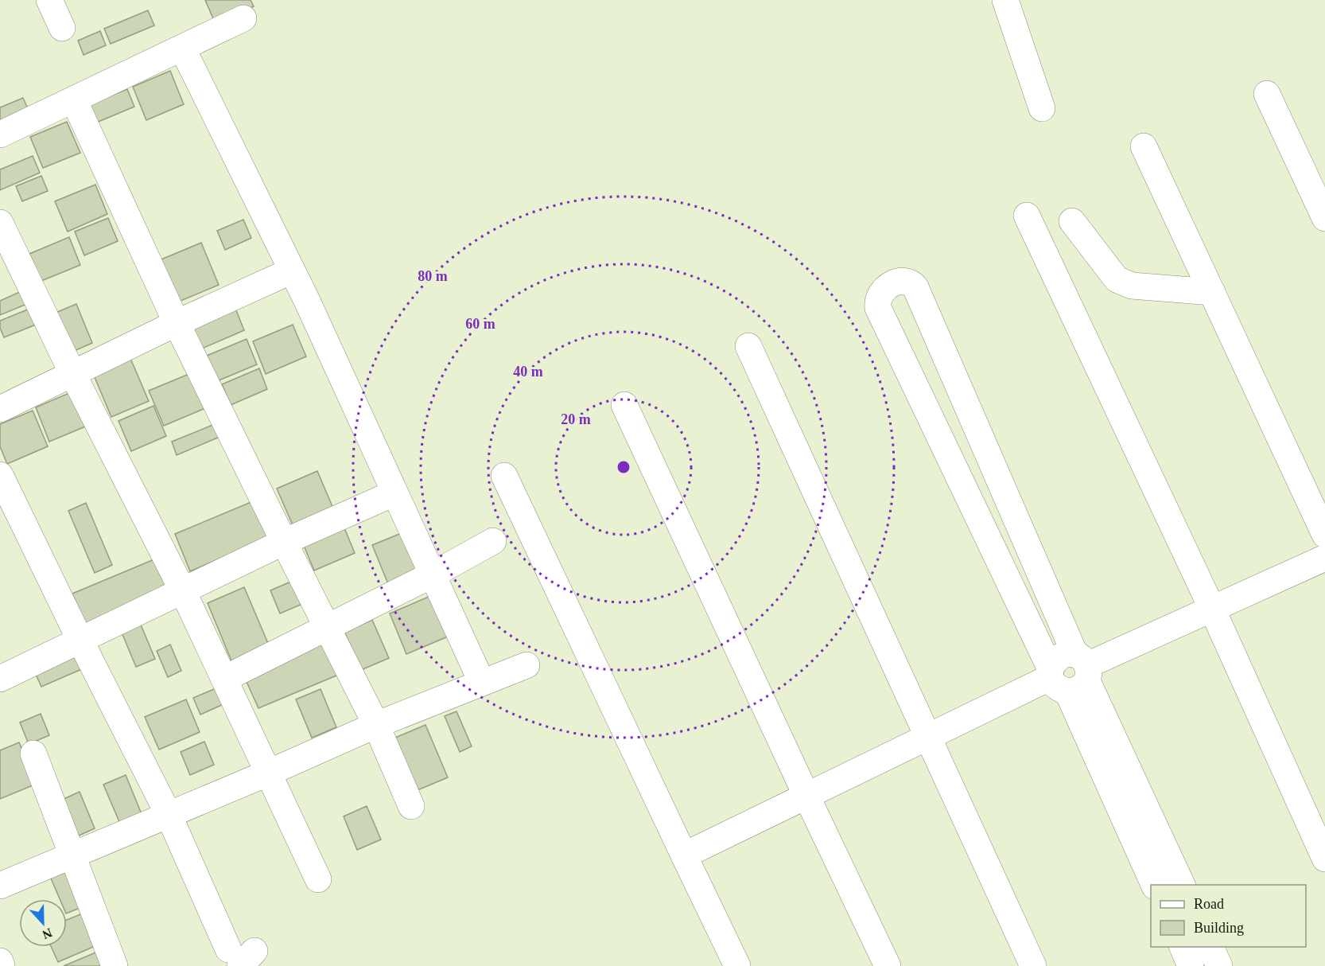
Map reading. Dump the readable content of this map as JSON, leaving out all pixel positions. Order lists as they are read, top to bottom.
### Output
{
  "legend": ["Road", "Building"],
  "north": "bottom",
  "rings": [
    "80 m",
    "60 m",
    "40 m",
    "20 m"
  ]
}
